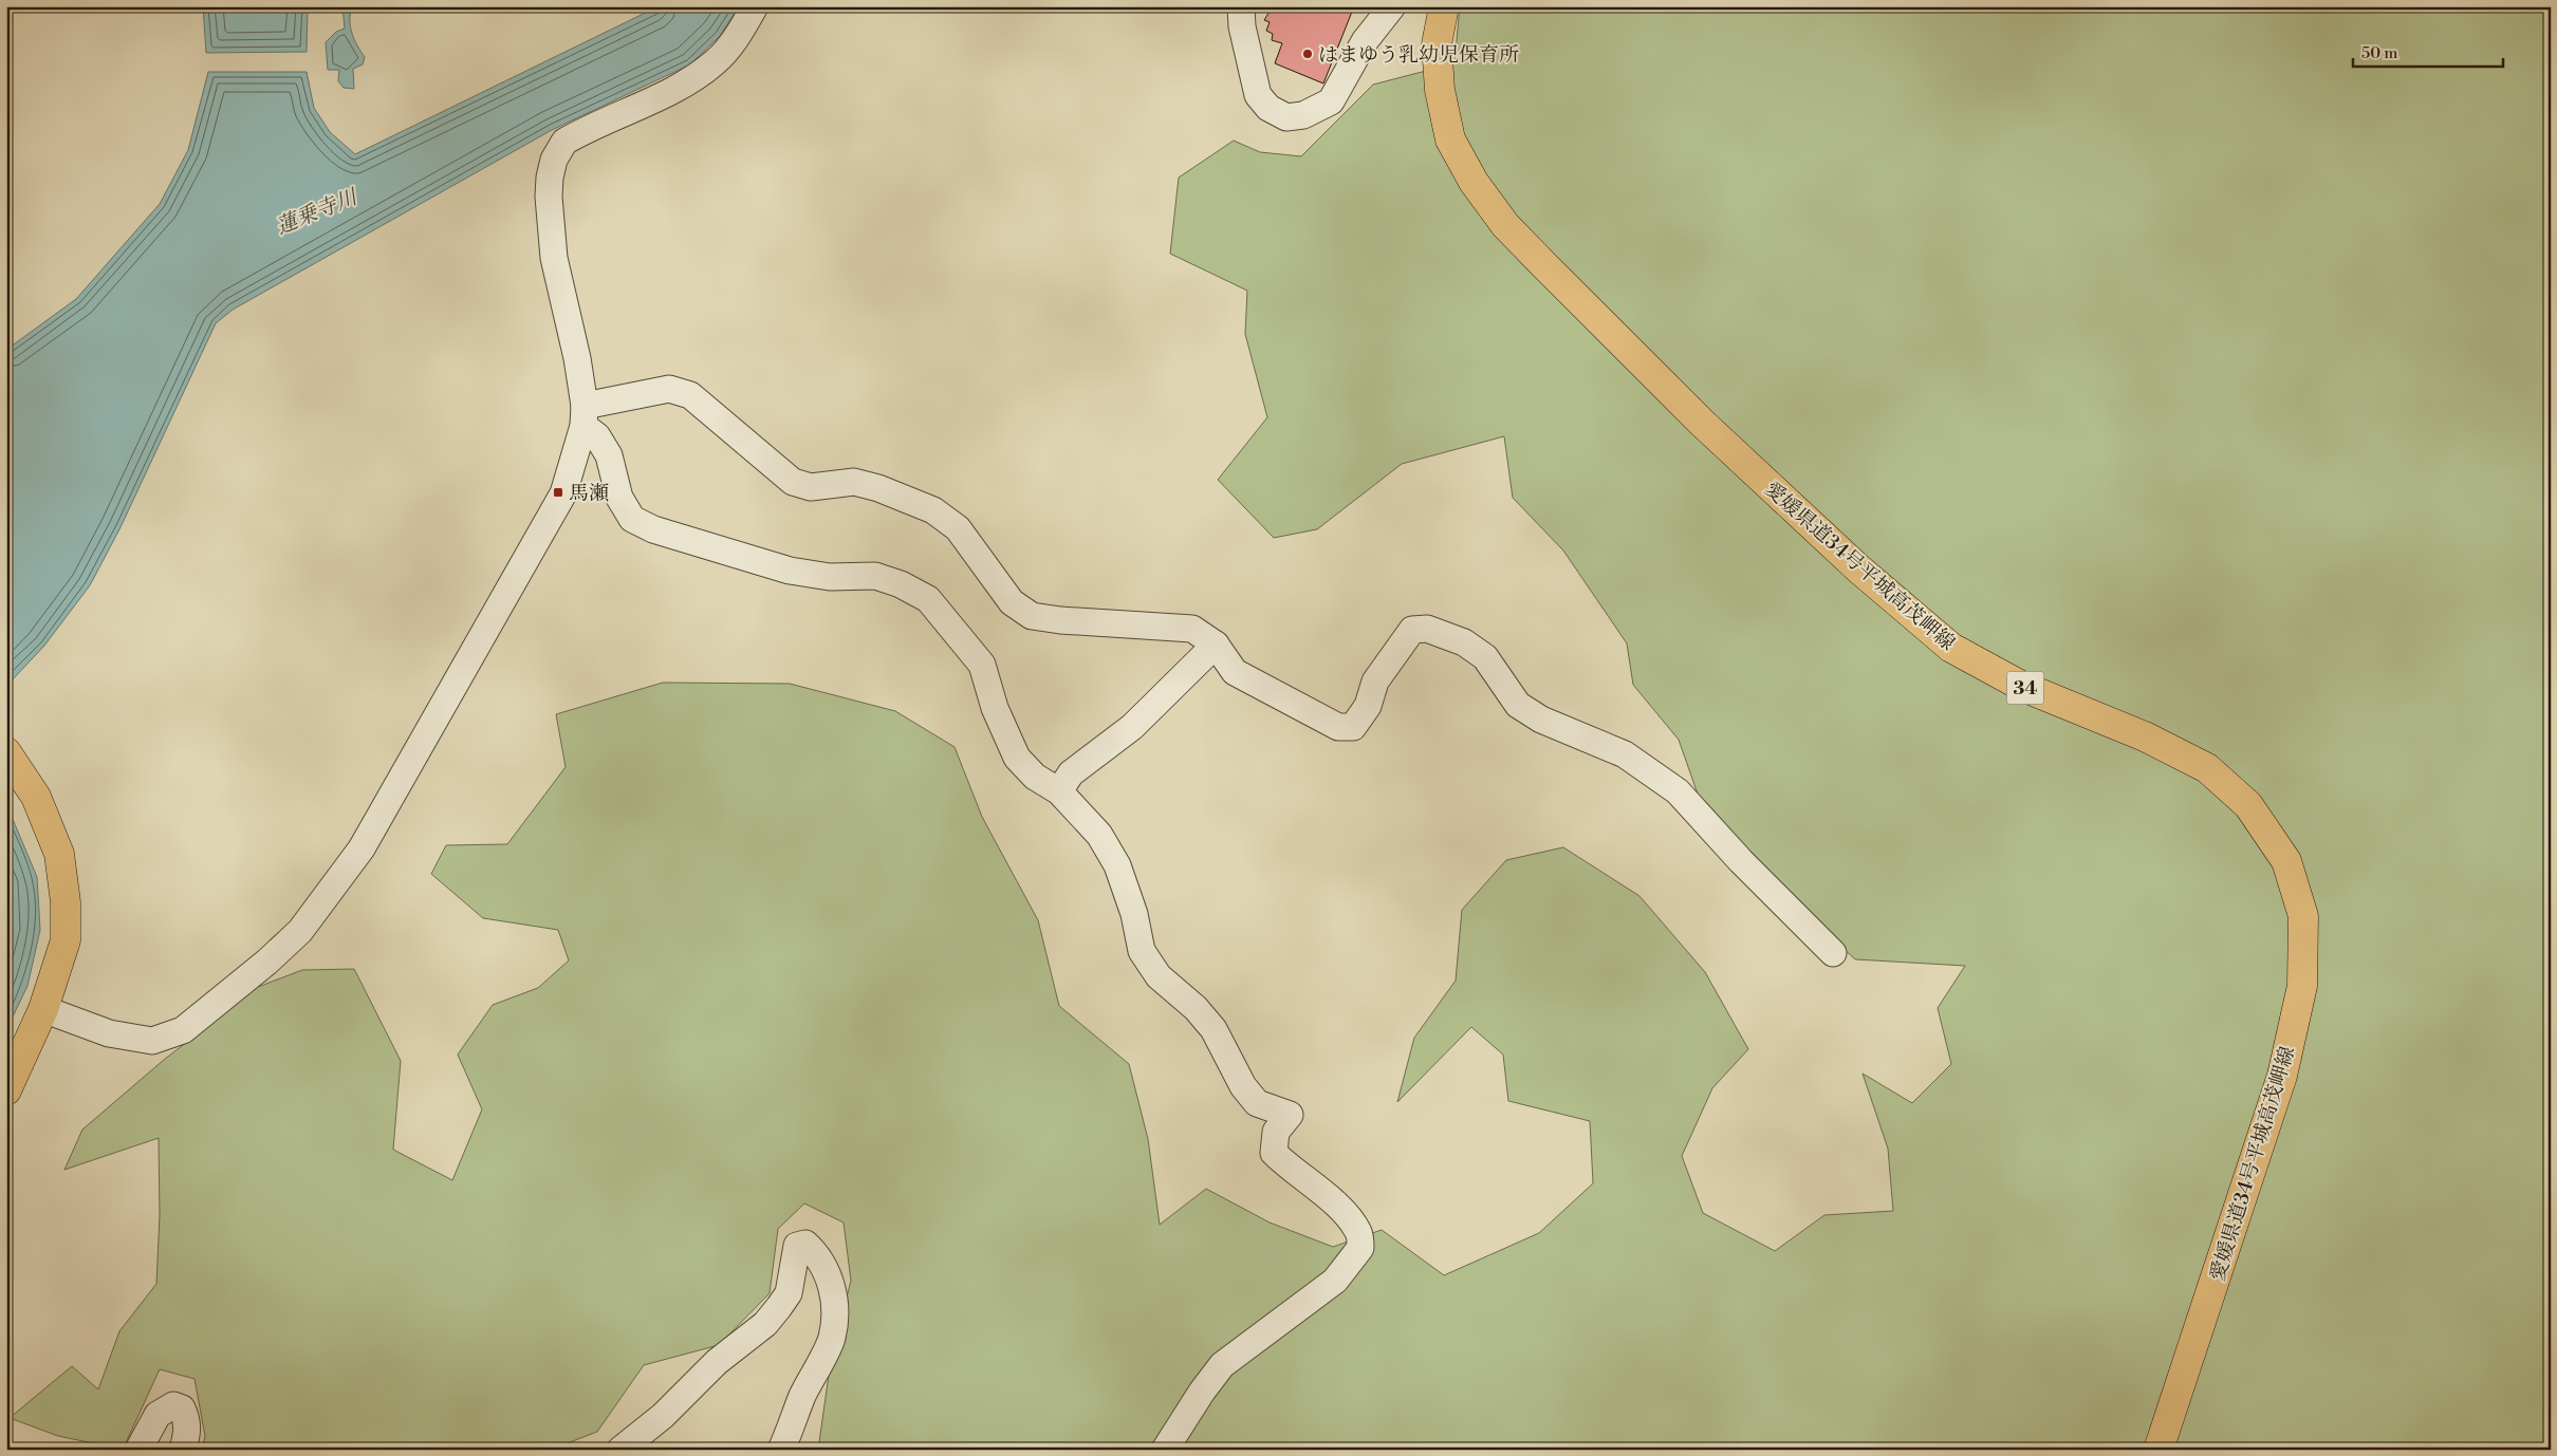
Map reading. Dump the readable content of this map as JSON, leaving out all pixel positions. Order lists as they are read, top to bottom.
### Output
{
  "streets": {
    "main road": ["愛媛県道34号平城高茂岬線", "34"]
  },
  "water": ["蓮乗寺川"],
  "places": {
    "other": ["はまゆう乳幼児保育所"],
    "transit": ["馬瀬"]
  },
  "scale_bar": "50 m"
}
